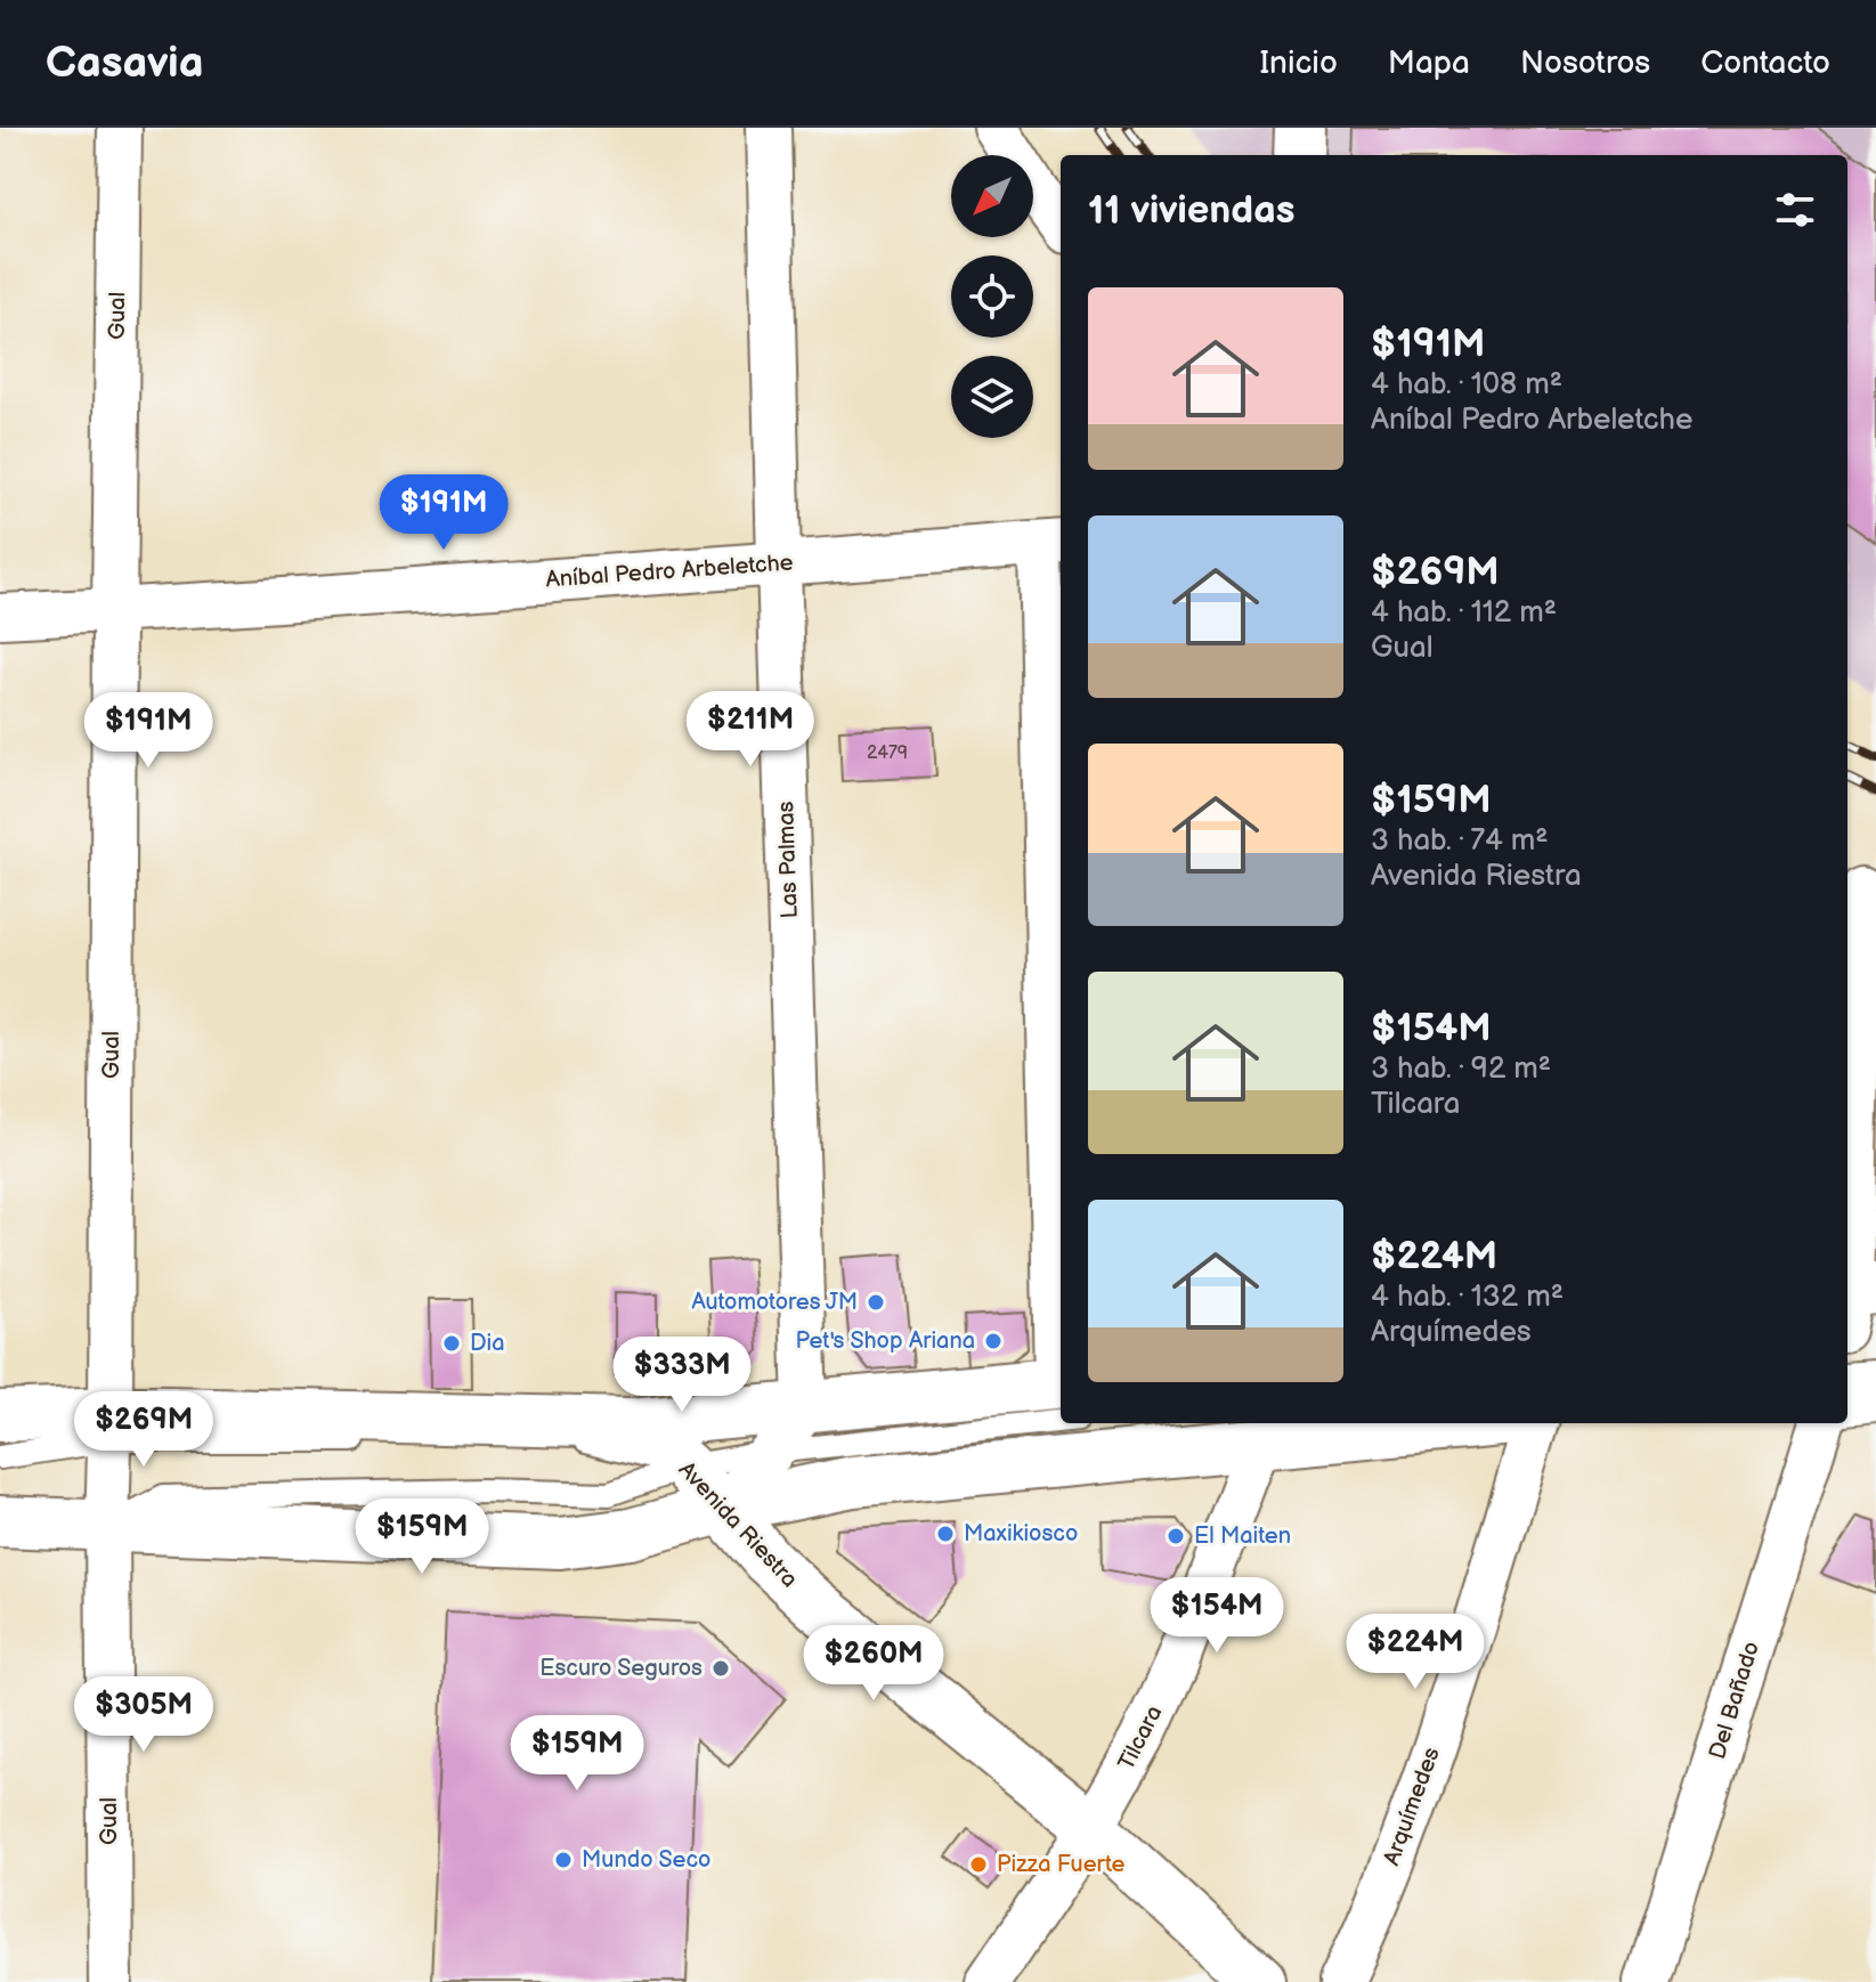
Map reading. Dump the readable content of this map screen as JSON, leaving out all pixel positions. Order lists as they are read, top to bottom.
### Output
{
  "streets": {
    "main road": ["Avenida Riestra"],
    "street": [
      "Gual",
      "Aníbal Pedro Arbeletche",
      "Las Palmas",
      "Del Bañado",
      "Tilcara",
      "Arquímedes"
    ]
  },
  "crossings": [
    ["Gual", "Aníbal Pedro Arbeletche"],
    ["Aníbal Pedro Arbeletche", "Las Palmas"],
    ["Avenida Riestra", "Tilcara"]
  ],
  "places": [
    "Automotores JM",
    "Pet's Shop Ariana",
    "Dia",
    "Maxikiosco",
    "El Maiten",
    "Escuro Seguros",
    "Mundo Seco",
    "Pizza Fuerte"
  ],
  "house_numbers": ["2479"],
  "north": "bottom left",
  "page": {
    "header": "Casavia",
    "nav": [
      "Inicio",
      "Mapa",
      "Nosotros",
      "Contacto"
    ],
    "heading": "11 viviendas",
    "list": [
      {
        "name": "$191M",
        "note": "4 hab. · 108 m² · Aníbal Pedro Arbeletche"
      },
      {
        "name": "$269M",
        "note": "4 hab. · 112 m² · Gual"
      },
      {
        "name": "$159M",
        "note": "3 hab. · 74 m² · Avenida Riestra"
      },
      {
        "name": "$154M",
        "note": "3 hab. · 92 m² · Tilcara"
      },
      {
        "name": "$224M",
        "note": "4 hab. · 132 m² · Arquímedes"
      }
    ],
    "price": [
      "$191M",
      "$211M",
      "$191M",
      "$333M",
      "$269M",
      "$159M",
      "$154M",
      "$224M",
      "$260M",
      "$305M",
      "$159M"
    ]
  }
}
